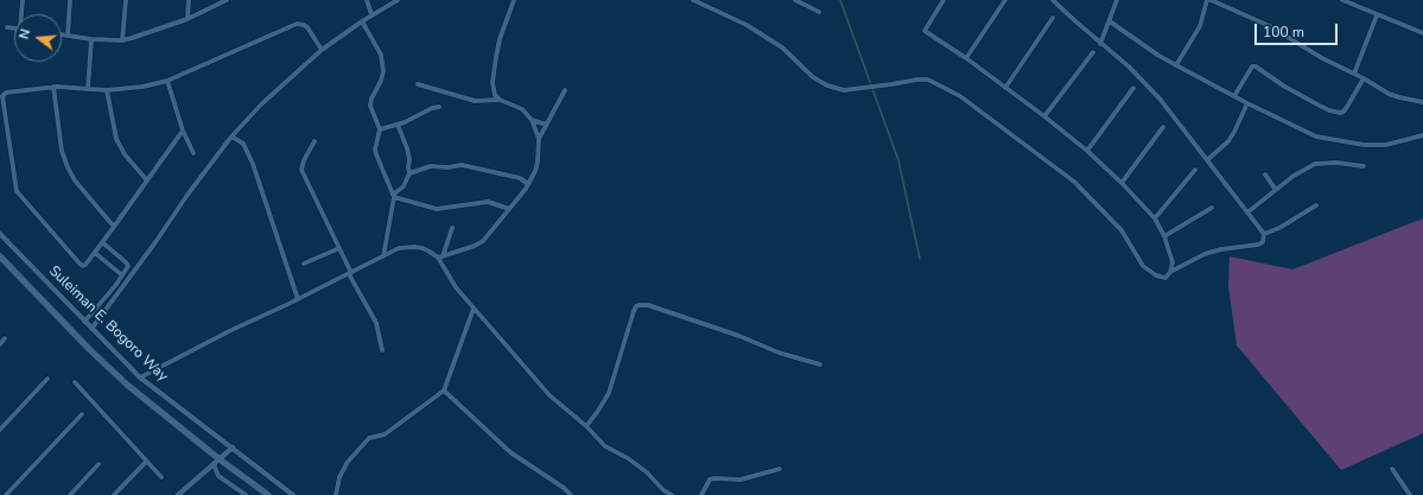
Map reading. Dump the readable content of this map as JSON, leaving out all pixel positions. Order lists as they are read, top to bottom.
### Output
{
  "streets": {
    "main road": ["Suleiman E. Bogoro Way"]
  },
  "scale_bar": "100 m",
  "north": "left"
}
